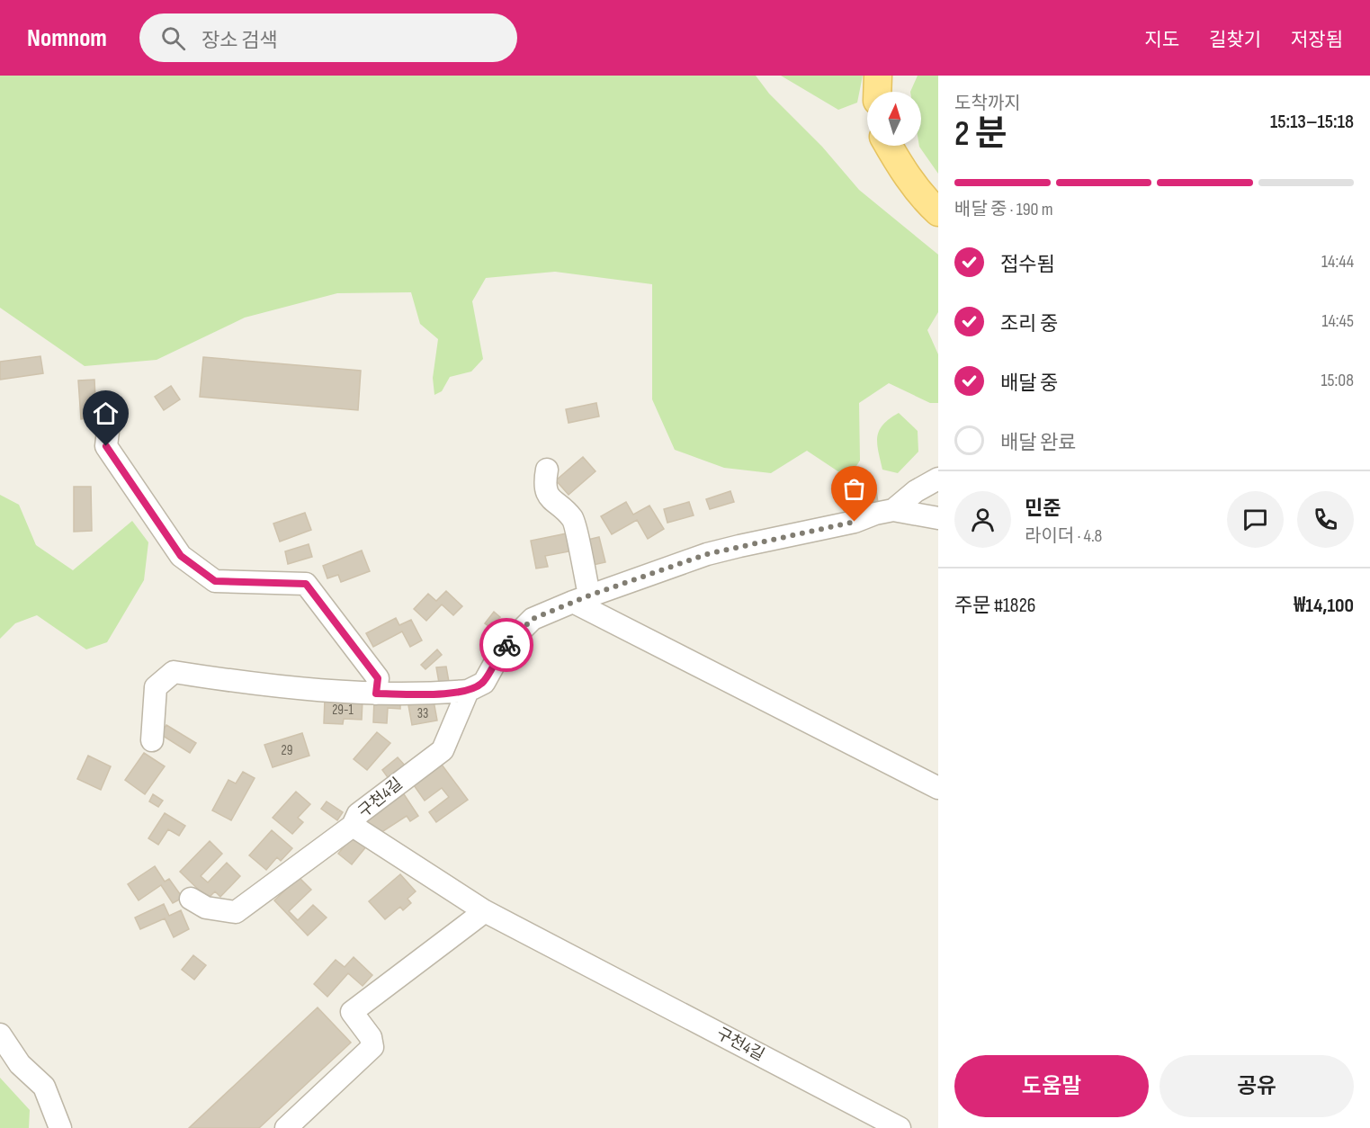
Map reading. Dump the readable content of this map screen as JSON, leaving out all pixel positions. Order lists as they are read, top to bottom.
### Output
{
  "streets": {
    "lane": ["구천4길"]
  },
  "house_numbers": ["29-1", "33", "29"],
  "north": "top",
  "page": {
    "header": "Nomnom",
    "search": "장소 검색",
    "nav": ["지도", "길찾기", "저장됨"],
    "heading": ["2 분", "도착까지", "15:13–15:18"],
    "panel": [
      "민준",
      "라이더 · 4.8",
      "주문 #1826",
      "₩14,100"
    ],
    "bar": "배달 중 · 190 m",
    "list": [
      ["접수됨", "14:44"],
      ["조리 중", "14:45"],
      ["배달 중", "15:08"],
      "배달 완료"
    ],
    "buttons": ["도움말", "공유"]
  }
}
